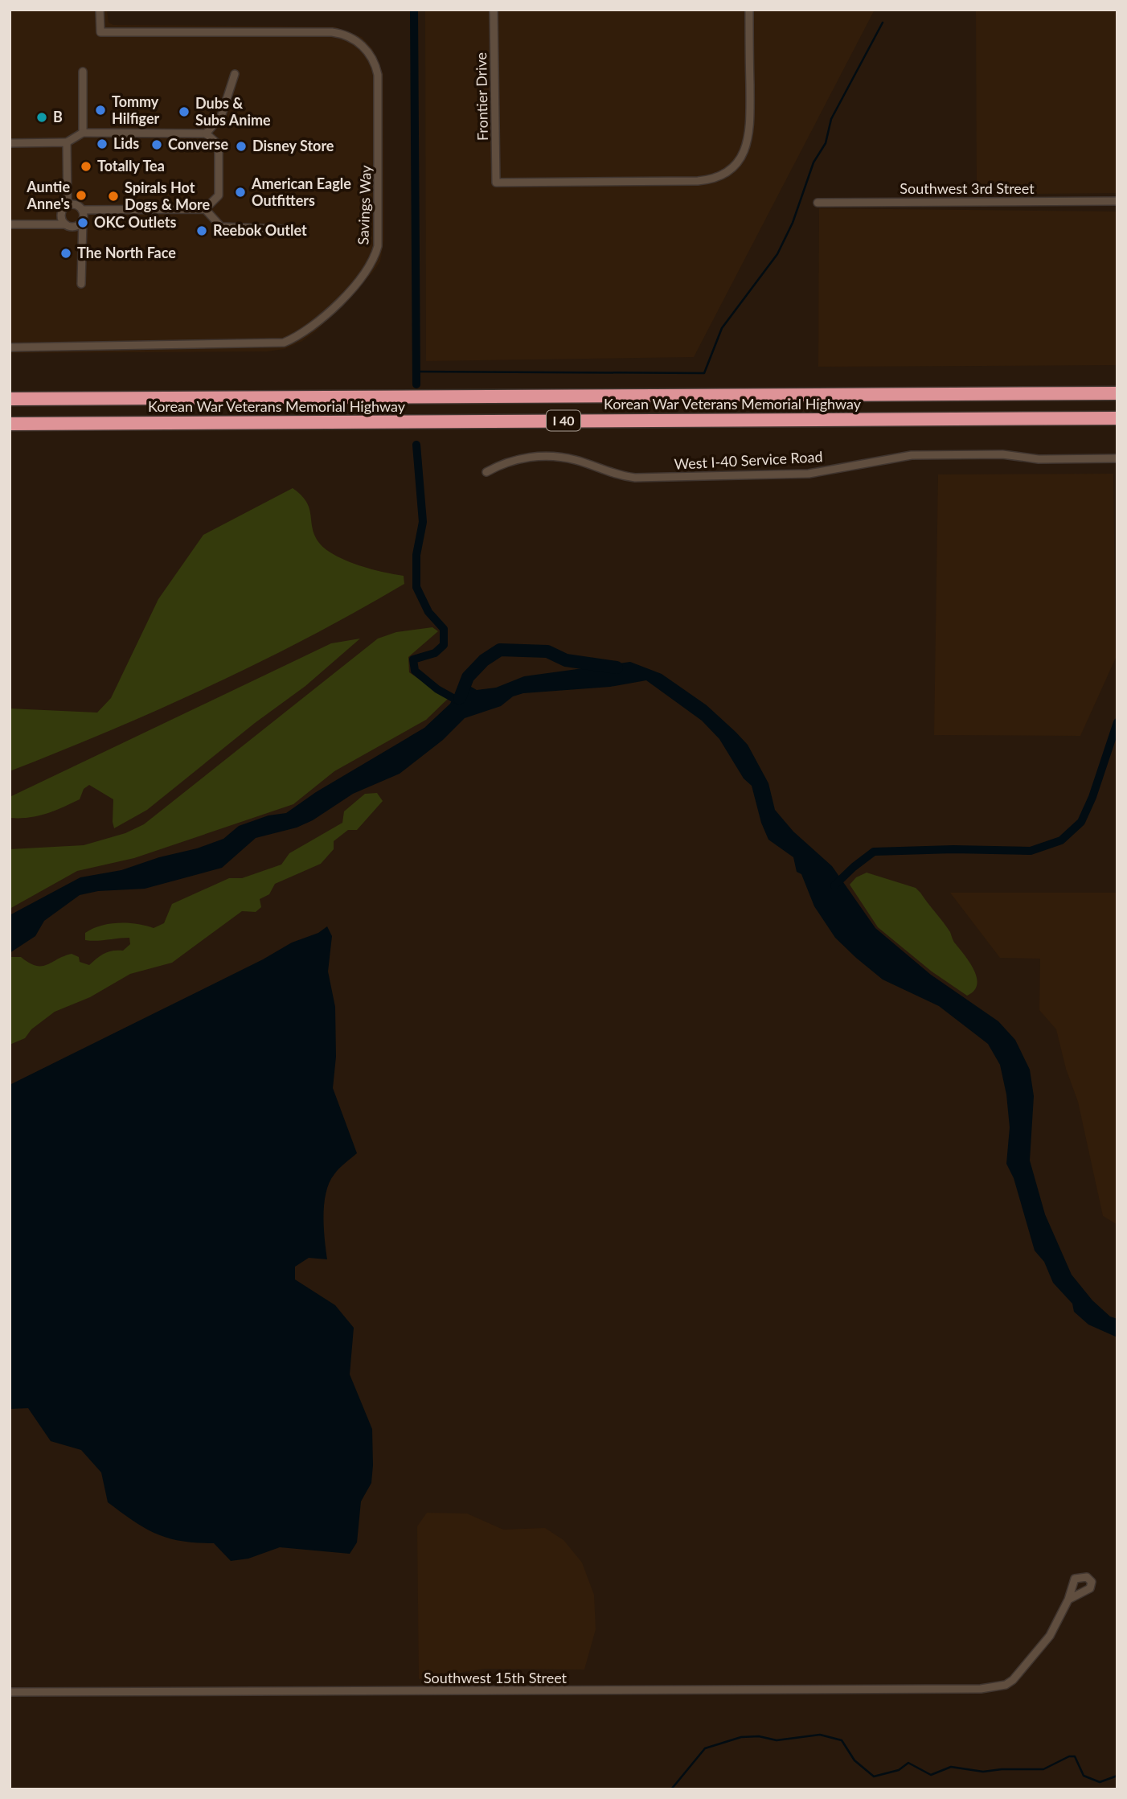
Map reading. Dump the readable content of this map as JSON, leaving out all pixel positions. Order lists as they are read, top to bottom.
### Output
{
  "streets": {
    "highway": ["Korean War Veterans Memorial Highway", "I 40"],
    "street": [
      "Frontier Drive",
      "Southwest 3rd Street",
      "Savings Way",
      "West I-40 Service Road",
      "Southwest 15th Street"
    ]
  },
  "places": [
    "Tommy Hilfiger",
    "Dubs & Subs Anime",
    "B",
    "Lids",
    "Converse",
    "Disney Store",
    "Totally Tea",
    "American Eagle Outfitters",
    "Auntie Anne's",
    "Spirals Hot Dogs & More",
    "OKC Outlets",
    "Reebok Outlet",
    "The North Face"
  ]
}
